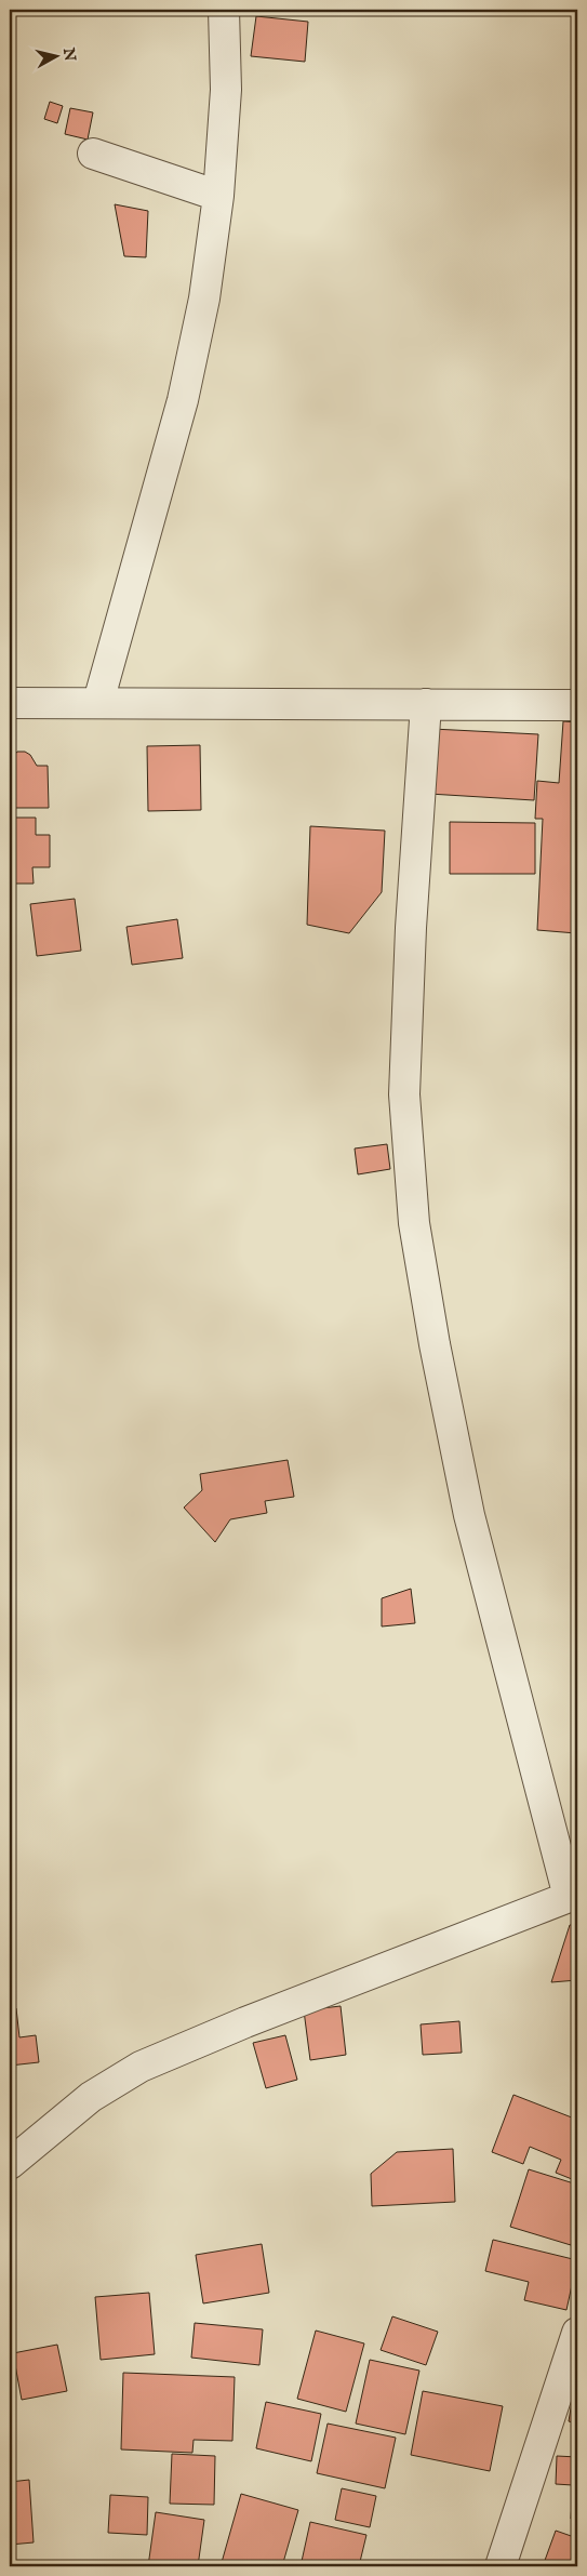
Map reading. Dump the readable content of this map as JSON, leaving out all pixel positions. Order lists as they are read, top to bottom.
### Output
{
  "north": "right"
}
